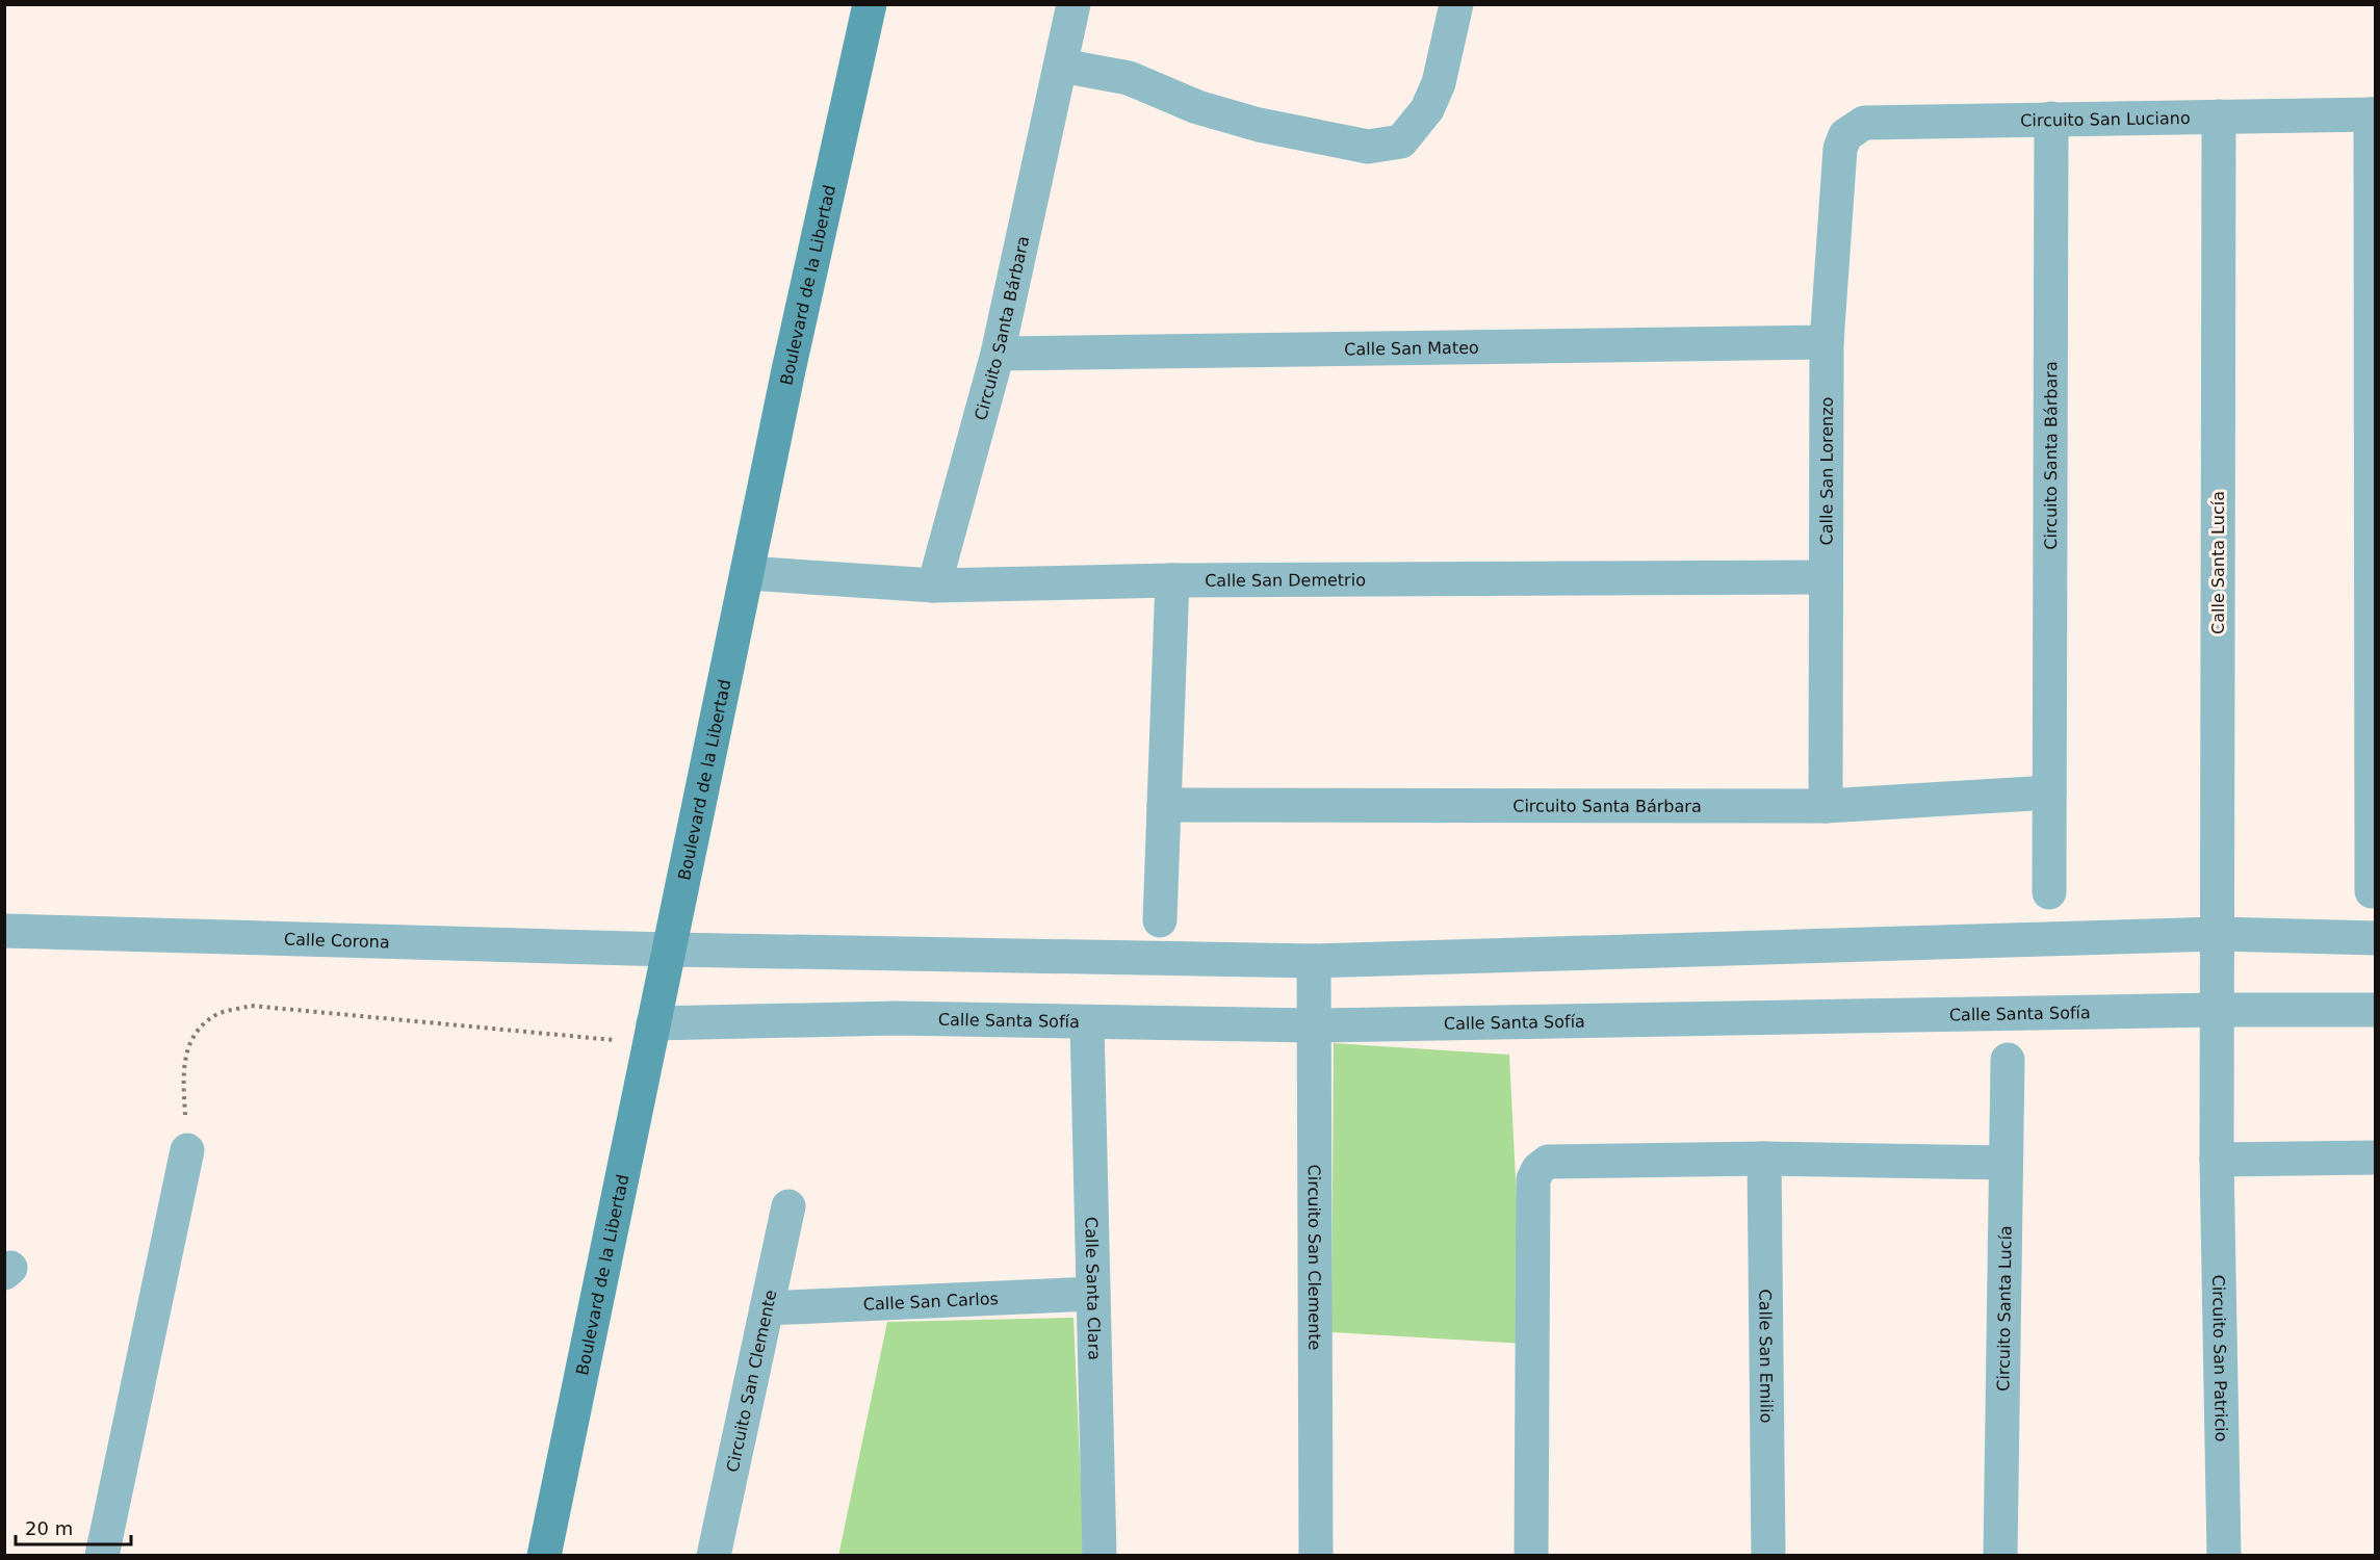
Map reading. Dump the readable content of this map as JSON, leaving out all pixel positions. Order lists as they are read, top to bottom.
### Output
{
  "streets": {
    "street": [
      "Circuito San Luciano",
      "Boulevard de la Libertad",
      "Circuito Santa Bárbara",
      "Calle San Mateo",
      "Calle San Lorenzo",
      "Calle Santa Lucía",
      "Calle San Demetrio",
      "Calle Corona",
      "Calle Santa Sofía",
      "Circuito San Clemente",
      "Calle Santa Clara",
      "Calle San Carlos",
      "Circuito Santa Lucía",
      "Calle San Emilio",
      "Circuito San Patricio"
    ]
  },
  "crossings": [
    ["Circuito San Luciano", "Circuito Santa Bárbara"],
    ["Circuito San Luciano", "Calle San Lorenzo"],
    ["Circuito San Luciano", "Calle Santa Lucía"],
    ["Boulevard de la Libertad", "Calle San Demetrio"],
    ["Boulevard de la Libertad", "Calle Corona"],
    ["Boulevard de la Libertad", "Calle Santa Sofía"],
    ["Circuito Santa Bárbara", "Calle San Mateo"],
    ["Circuito Santa Bárbara", "Calle San Lorenzo"],
    ["Circuito Santa Bárbara", "Calle San Demetrio"],
    ["Calle San Mateo", "Calle San Lorenzo"],
    ["Calle San Lorenzo", "Calle San Demetrio"],
    ["Calle Santa Lucía", "Calle Santa Sofía"],
    ["Calle Santa Lucía", "Circuito San Patricio"],
    ["Calle Santa Sofía", "Circuito San Clemente"],
    ["Calle Santa Sofía", "Calle Santa Clara"],
    ["Calle Santa Sofía", "Circuito San Patricio"],
    ["Circuito San Clemente", "Calle San Carlos"],
    ["Calle Santa Clara", "Calle San Carlos"]
  ],
  "scale_bar": "20 m"
}
